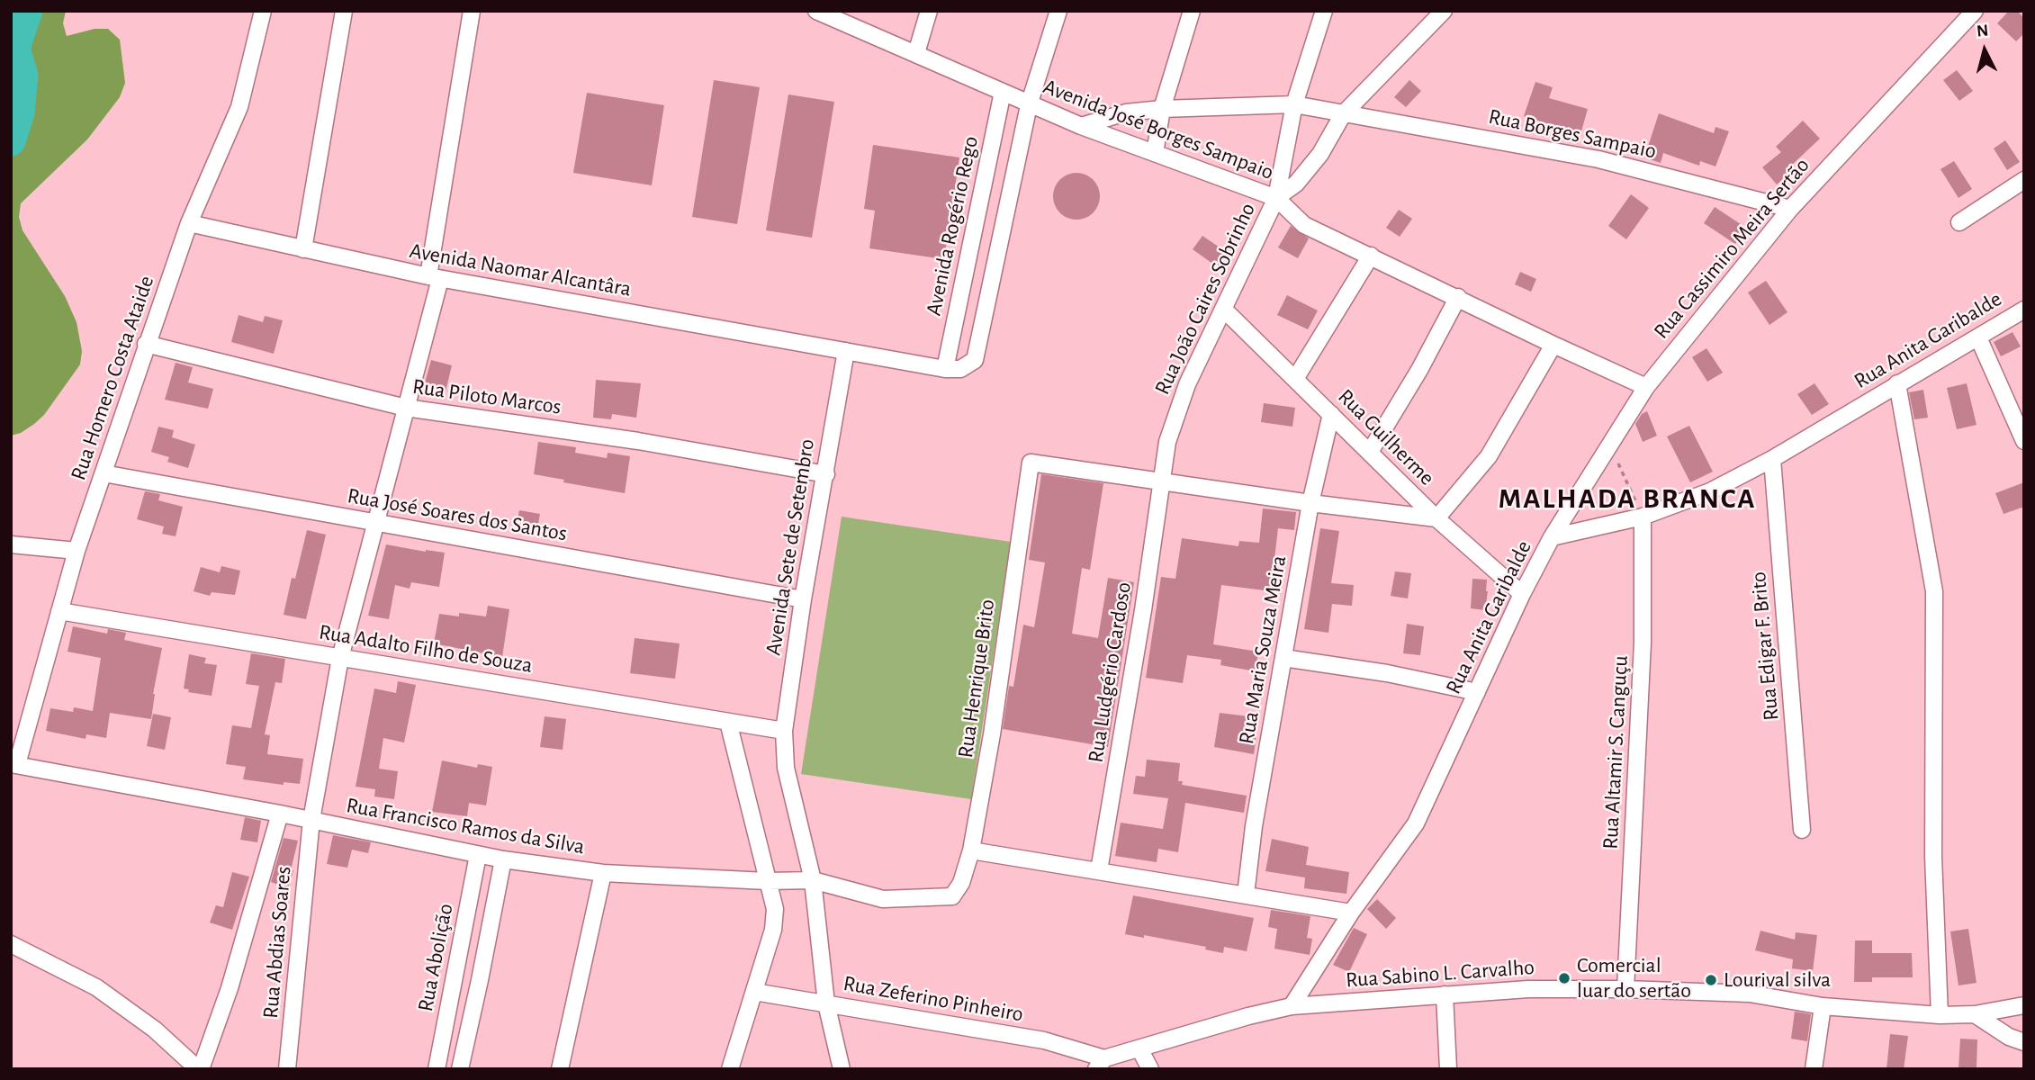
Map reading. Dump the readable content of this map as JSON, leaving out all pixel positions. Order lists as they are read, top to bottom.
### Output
{
  "streets": {
    "street": [
      "Avenida José Borges Sampaio",
      "Rua Borges Sampaio",
      "Avenida Rogério Rego",
      "Rua Cassimiro Meira Sertão",
      "Avenida Naomar Alcantâra",
      "Rua João Caires Sobrinho",
      "Rua Anita Garibalde",
      "Rua Homero Costa Ataide",
      "Rua Piloto Marcos",
      "Rua Guilherme",
      "Rua José Soares dos Santos",
      "Avenida Sete de Setembro",
      "Rua Edigar F. Brito",
      "Rua Adalto Filho de Souza",
      "Rua Maria Souza Meira",
      "Rua Ludgério Cardoso",
      "Rua Henrique Brito",
      "Rua Altamir S. Canguçu",
      "Rua Francisco Ramos da Silva",
      "Rua Abdias Soares",
      "Rua Abolição",
      "Rua Sabino L. Carvalho",
      "Rua Zeferino Pinheiro"
    ]
  },
  "crossings": [
    ["Avenida José Borges Sampaio", "Rua Borges Sampaio"],
    ["Avenida José Borges Sampaio", "Avenida Rogério Rego"],
    ["Avenida José Borges Sampaio", "Rua Cassimiro Meira Sertão"],
    ["Avenida José Borges Sampaio", "Rua João Caires Sobrinho"],
    ["Rua Borges Sampaio", "Rua Cassimiro Meira Sertão"],
    ["Rua Borges Sampaio", "Rua João Caires Sobrinho"],
    ["Rua Cassimiro Meira Sertão", "Rua Anita Garibalde"],
    ["Avenida Naomar Alcantâra", "Rua Homero Costa Ataide"],
    ["Avenida Naomar Alcantâra", "Avenida Sete de Setembro"],
    ["Avenida Naomar Alcantâra", "Rua Abdias Soares"],
    ["Rua João Caires Sobrinho", "Rua Guilherme"],
    ["Rua João Caires Sobrinho", "Rua Ludgério Cardoso"],
    ["Rua João Caires Sobrinho", "Rua Henrique Brito"],
    ["Rua Anita Garibalde", "Rua Guilherme"],
    ["Rua Anita Garibalde", "Rua Edigar F. Brito"],
    ["Rua Anita Garibalde", "Rua Altamir S. Canguçu"],
    ["Rua Anita Garibalde", "Rua Sabino L. Carvalho"],
    ["Rua Homero Costa Ataide", "Rua Piloto Marcos"],
    ["Rua Homero Costa Ataide", "Rua José Soares dos Santos"],
    ["Rua Homero Costa Ataide", "Rua Adalto Filho de Souza"],
    ["Rua Homero Costa Ataide", "Rua Francisco Ramos da Silva"],
    ["Rua Piloto Marcos", "Avenida Sete de Setembro"],
    ["Rua Piloto Marcos", "Rua Abdias Soares"],
    ["Rua Guilherme", "Rua Maria Souza Meira"],
    ["Rua José Soares dos Santos", "Avenida Sete de Setembro"],
    ["Rua José Soares dos Santos", "Rua Abdias Soares"],
    ["Avenida Sete de Setembro", "Rua Adalto Filho de Souza"],
    ["Avenida Sete de Setembro", "Rua Francisco Ramos da Silva"],
    ["Avenida Sete de Setembro", "Rua Zeferino Pinheiro"],
    ["Rua Adalto Filho de Souza", "Rua Abdias Soares"],
    ["Rua Ludgério Cardoso", "Rua Henrique Brito"],
    ["Rua Henrique Brito", "Rua Francisco Ramos da Silva"],
    ["Rua Altamir S. Canguçu", "Rua Sabino L. Carvalho"],
    ["Rua Francisco Ramos da Silva", "Rua Abdias Soares"],
    ["Rua Francisco Ramos da Silva", "Rua Abolição"],
    ["Rua Sabino L. Carvalho", "Rua Zeferino Pinheiro"]
  ],
  "districts": ["MALHADA BRANCA"],
  "places": ["Comercial luar do sertão", "Lourival silva"],
  "north": "top"
}
